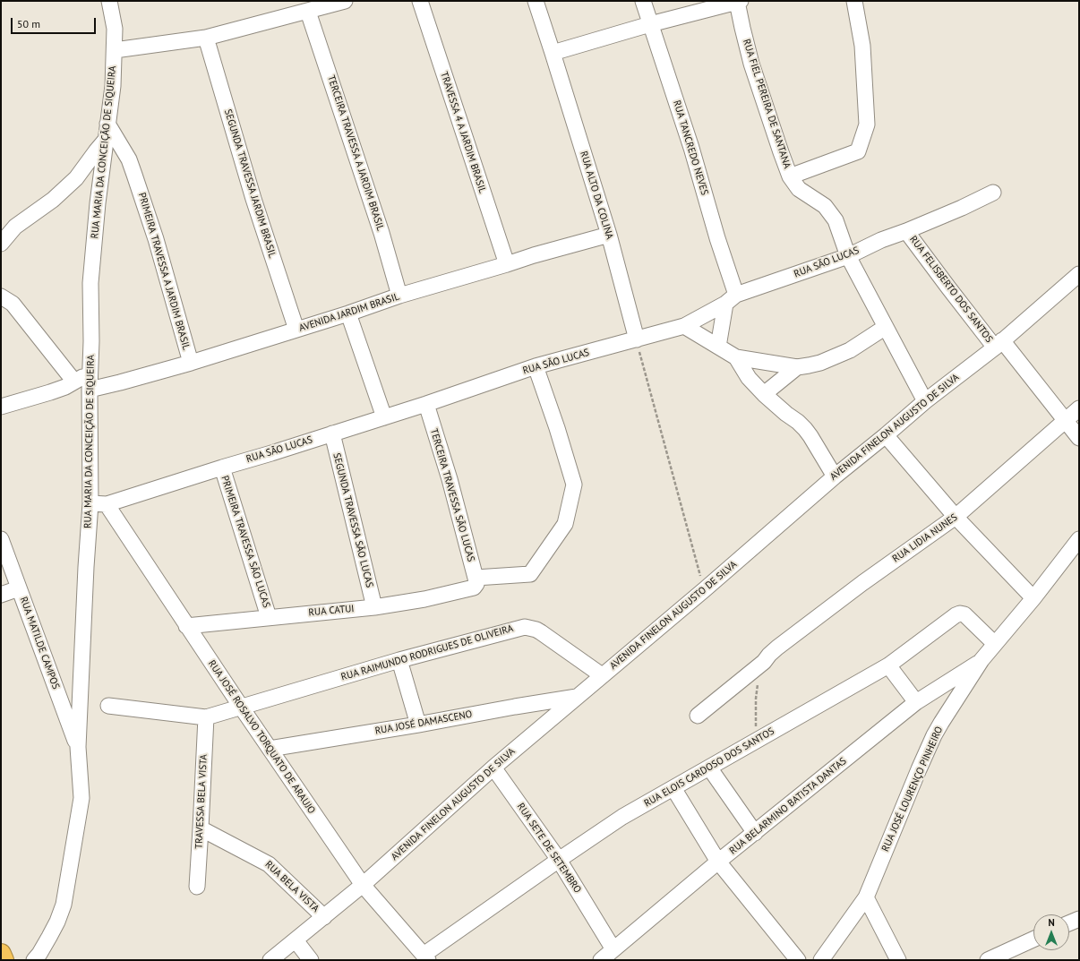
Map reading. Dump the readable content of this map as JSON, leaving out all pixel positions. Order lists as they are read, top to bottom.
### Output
{
  "streets": {
    "street": [
      "RUA FIEL PEREIRA DE SANTANA",
      "TRAVESSA 4 A JARDIM BRASIL",
      "RUA TANCREDO NEVES",
      "RUA MARIA DA CONCEIÇÃO DE SIQUEIRA",
      "TERCEIRA TRAVESSA A JARDIM BRASIL",
      "SEGUNDA TRAVESSA JARDIM BRASIL",
      "RUA ALTO DA COLINA",
      "RUA SÃO LUCAS",
      "PRIMEIRA TRAVESSA A JARDIM BRASIL",
      "RUA FELISBERTO DOS SANTOS",
      "AVENIDA JARDIM BRASIL",
      "AVENIDA FINELON AUGUSTO DE SILVA",
      "TERCEIRA TRAVESSA SÃO LUCAS",
      "SEGUNDA TRAVESSA SÃO LUCAS",
      "RUA LIDIA NUNES",
      "PRIMEIRA TRAVESSA SÃO LUCAS",
      "RUA CATUI",
      "RUA MATILDE CAMPOS",
      "RUA RAIMUNDO RODRIGUES DE OLIVEIRA",
      "RUA JOSÉ DAMASCENO",
      "RUA JOSÉ ROSALVO TORQUATO DE ARAUJO",
      "RUA ELOIS CARDOSO DOS SANTOS",
      "RUA JOSÉ LOURENÇO PINHEIRO",
      "TRAVESSA BELA VISTA",
      "RUA BELARMINO BATISTA DANTAS",
      "RUA SETE DE SETEMBRO",
      "RUA BELA VISTA"
    ]
  },
  "crossings": [
    ["RUA FIEL PEREIRA DE SANTANA", "RUA SÃO LUCAS"],
    ["RUA FIEL PEREIRA DE SANTANA", "AVENIDA FINELON AUGUSTO DE SILVA"],
    ["TRAVESSA 4 A JARDIM BRASIL", "AVENIDA JARDIM BRASIL"],
    ["RUA TANCREDO NEVES", "RUA SÃO LUCAS"],
    ["RUA MARIA DA CONCEIÇÃO DE SIQUEIRA", "PRIMEIRA TRAVESSA A JARDIM BRASIL"],
    ["RUA MARIA DA CONCEIÇÃO DE SIQUEIRA", "AVENIDA JARDIM BRASIL"],
    ["RUA MARIA DA CONCEIÇÃO DE SIQUEIRA", "RUA MATILDE CAMPOS"],
    ["TERCEIRA TRAVESSA A JARDIM BRASIL", "AVENIDA JARDIM BRASIL"],
    ["SEGUNDA TRAVESSA JARDIM BRASIL", "AVENIDA JARDIM BRASIL"],
    ["RUA ALTO DA COLINA", "RUA SÃO LUCAS"],
    ["RUA ALTO DA COLINA", "AVENIDA JARDIM BRASIL"],
    ["RUA SÃO LUCAS", "RUA FELISBERTO DOS SANTOS"],
    ["RUA SÃO LUCAS", "TERCEIRA TRAVESSA SÃO LUCAS"],
    ["RUA SÃO LUCAS", "SEGUNDA TRAVESSA SÃO LUCAS"],
    ["RUA SÃO LUCAS", "PRIMEIRA TRAVESSA SÃO LUCAS"],
    ["RUA SÃO LUCAS", "RUA CATUI"],
    ["RUA SÃO LUCAS", "RUA JOSÉ ROSALVO TORQUATO DE ARAUJO"],
    ["PRIMEIRA TRAVESSA A JARDIM BRASIL", "AVENIDA JARDIM BRASIL"],
    ["RUA FELISBERTO DOS SANTOS", "AVENIDA FINELON AUGUSTO DE SILVA"],
    ["RUA FELISBERTO DOS SANTOS", "RUA LIDIA NUNES"],
    ["AVENIDA FINELON AUGUSTO DE SILVA", "RUA RAIMUNDO RODRIGUES DE OLIVEIRA"],
    ["AVENIDA FINELON AUGUSTO DE SILVA", "RUA JOSÉ DAMASCENO"],
    ["AVENIDA FINELON AUGUSTO DE SILVA", "RUA JOSÉ ROSALVO TORQUATO DE ARAUJO"],
    ["AVENIDA FINELON AUGUSTO DE SILVA", "RUA SETE DE SETEMBRO"],
    ["AVENIDA FINELON AUGUSTO DE SILVA", "RUA BELA VISTA"],
    ["TERCEIRA TRAVESSA SÃO LUCAS", "RUA CATUI"],
    ["SEGUNDA TRAVESSA SÃO LUCAS", "RUA CATUI"],
    ["PRIMEIRA TRAVESSA SÃO LUCAS", "RUA CATUI"],
    ["RUA CATUI", "RUA JOSÉ ROSALVO TORQUATO DE ARAUJO"],
    ["RUA RAIMUNDO RODRIGUES DE OLIVEIRA", "RUA JOSÉ ROSALVO TORQUATO DE ARAUJO"],
    ["RUA RAIMUNDO RODRIGUES DE OLIVEIRA", "TRAVESSA BELA VISTA"],
    ["RUA JOSÉ DAMASCENO", "RUA JOSÉ ROSALVO TORQUATO DE ARAUJO"],
    ["RUA JOSÉ ROSALVO TORQUATO DE ARAUJO", "RUA ELOIS CARDOSO DOS SANTOS"],
    ["RUA ELOIS CARDOSO DOS SANTOS", "RUA JOSÉ LOURENÇO PINHEIRO"],
    ["RUA ELOIS CARDOSO DOS SANTOS", "RUA SETE DE SETEMBRO"],
    ["RUA JOSÉ LOURENÇO PINHEIRO", "RUA BELARMINO BATISTA DANTAS"],
    ["TRAVESSA BELA VISTA", "RUA BELA VISTA"],
    ["RUA BELARMINO BATISTA DANTAS", "RUA SETE DE SETEMBRO"]
  ],
  "scale_bar": "50 m",
  "north": "top"
}
